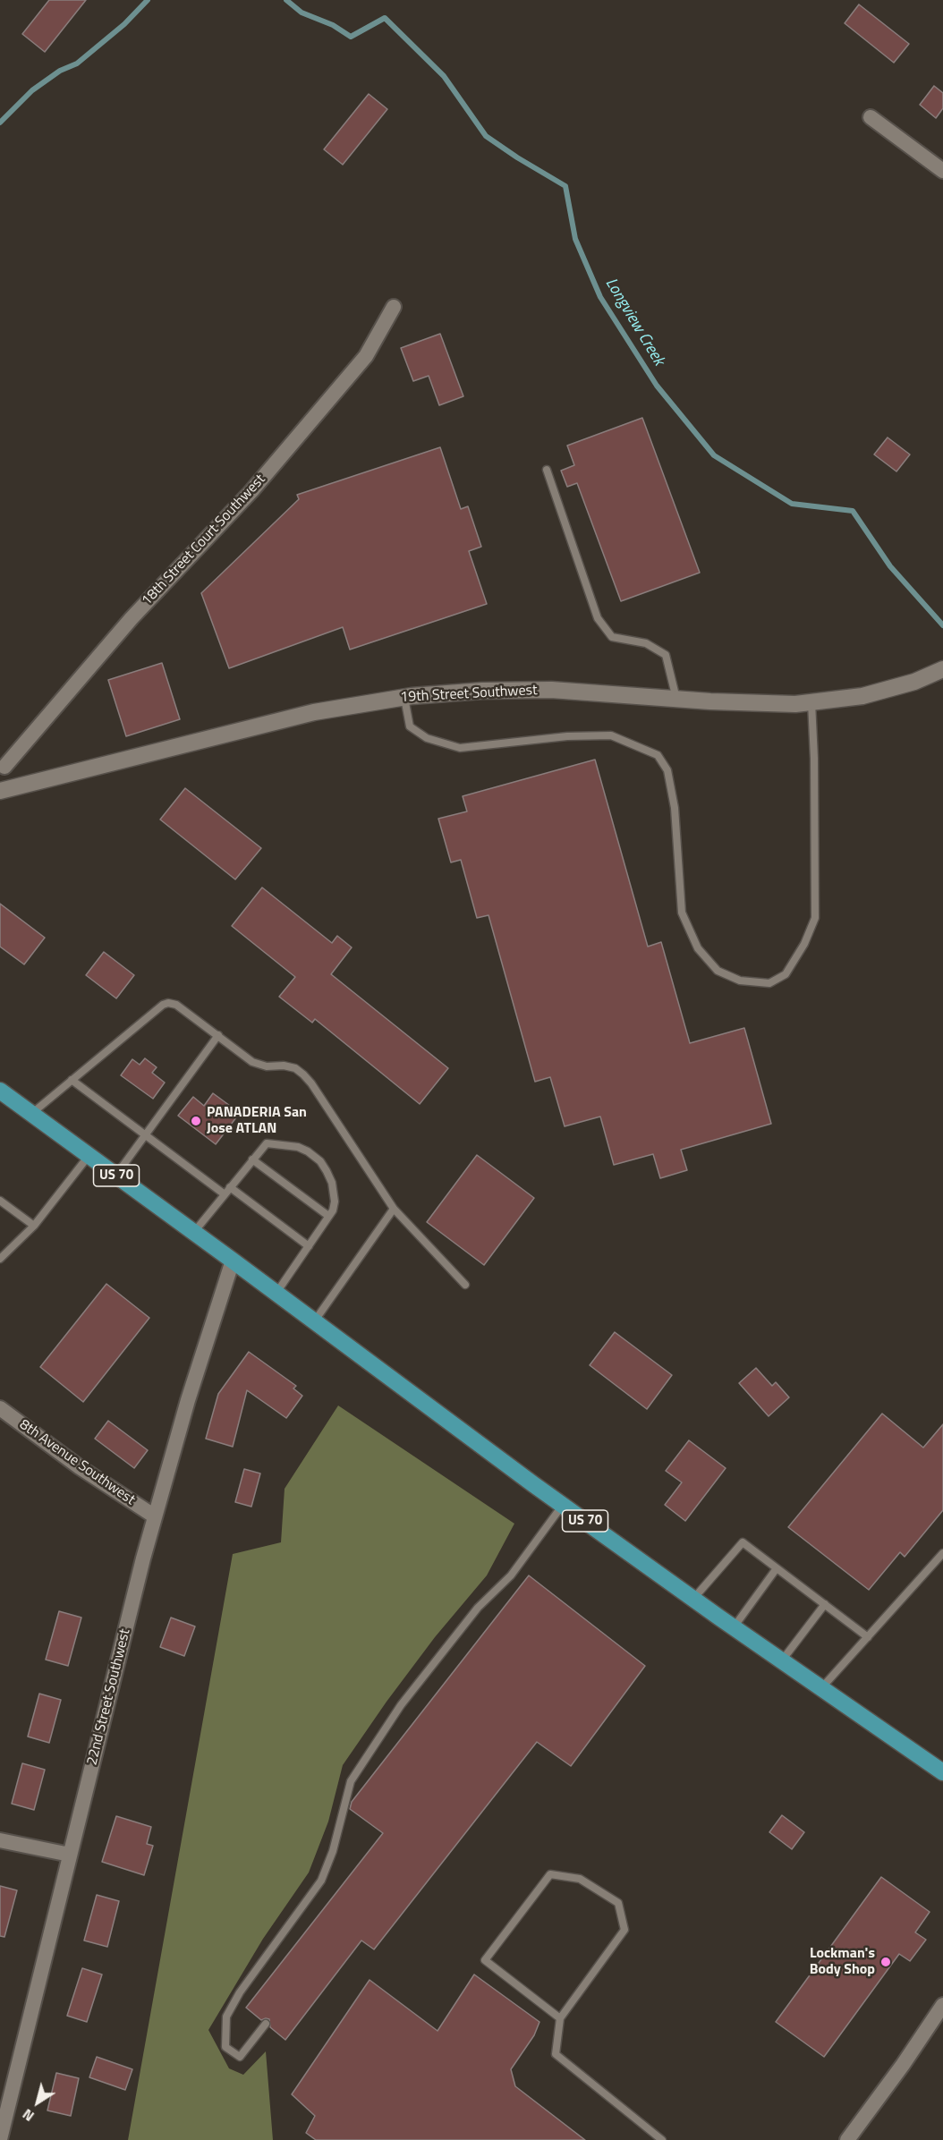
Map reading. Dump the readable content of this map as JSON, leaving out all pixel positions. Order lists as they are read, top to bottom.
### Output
{
  "streets": {
    "main road": ["US 70"],
    "street": [
      "18th Street Court Southwest",
      "19th Street Southwest",
      "8th Avenue Southwest",
      "22nd Street Southwest"
    ]
  },
  "crossings": [
    ["US 70", "22nd Street Southwest"],
    ["8th Avenue Southwest", "22nd Street Southwest"]
  ],
  "water": ["Longview Creek"],
  "places": ["PANADERIA San Jose ATLAN", "Lockman's Body Shop"],
  "north": "bottom left"
}
